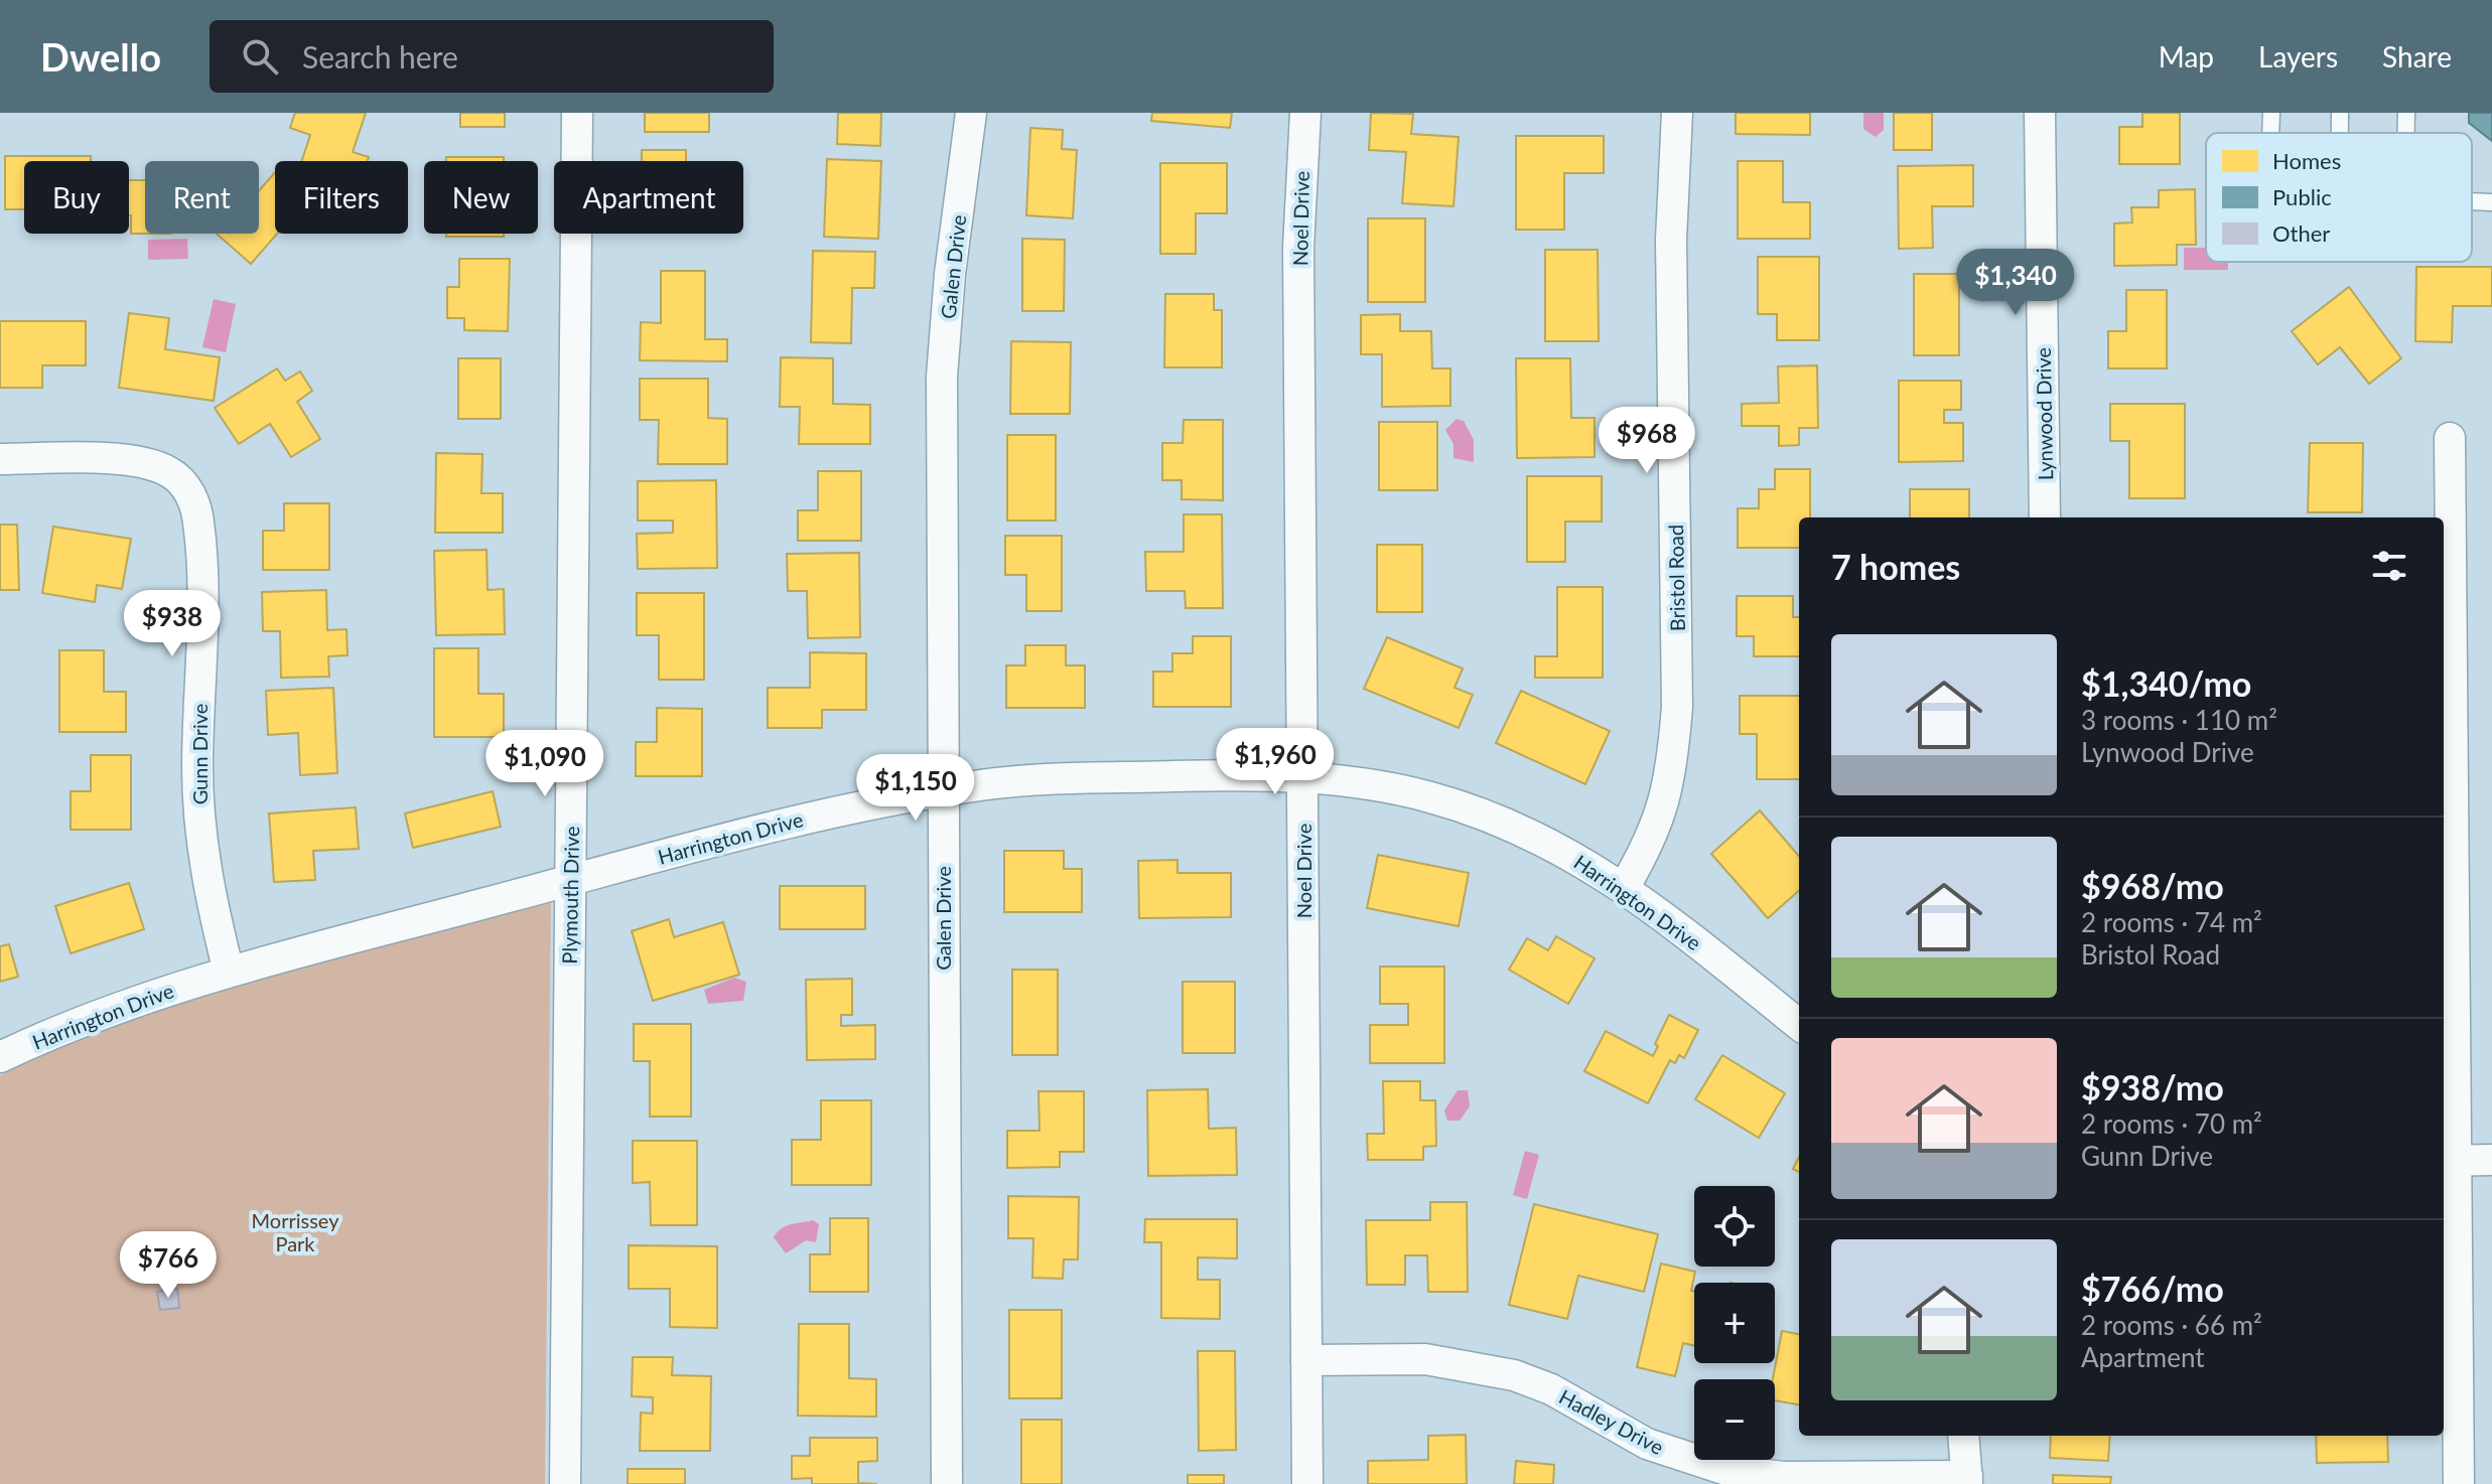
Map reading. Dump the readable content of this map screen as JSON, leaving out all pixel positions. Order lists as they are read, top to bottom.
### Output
{
  "streets": {
    "street": [
      "Noel Drive",
      "Galen Drive",
      "Lynwood Drive",
      "Bristol Road",
      "Gunn Drive",
      "Harrington Drive",
      "Plymouth Drive",
      "Hadley Drive"
    ]
  },
  "crossings": [
    ["Noel Drive", "Harrington Drive"],
    ["Noel Drive", "Hadley Drive"],
    ["Galen Drive", "Harrington Drive"],
    ["Bristol Road", "Harrington Drive"],
    ["Gunn Drive", "Harrington Drive"],
    ["Harrington Drive", "Plymouth Drive"]
  ],
  "parks": ["Morrissey Park"],
  "legend": ["Homes", "Public", "Other"],
  "page": {
    "header": "Dwello",
    "search": "Search here",
    "nav": ["Map", "Layers", "Share"],
    "chip": [
      "Buy",
      "Rent",
      "Filters",
      "New",
      "Apartment"
    ],
    "price": [
      "$1,340",
      "$968",
      "$938",
      "$1,960",
      "$1,090",
      "$1,150",
      "$766"
    ],
    "heading": "7 homes",
    "list": [
      {
        "name": "$1,340/mo",
        "note": "3 rooms · 110 m² · Lynwood Drive"
      },
      {
        "name": "$968/mo",
        "note": "2 rooms · 74 m² · Bristol Road"
      },
      {
        "name": "$938/mo",
        "note": "2 rooms · 70 m² · Gunn Drive"
      },
      {
        "name": "$766/mo",
        "note": "2 rooms · 66 m² · Apartment"
      }
    ],
    "map_buttons": ["+", "−"]
  }
}
